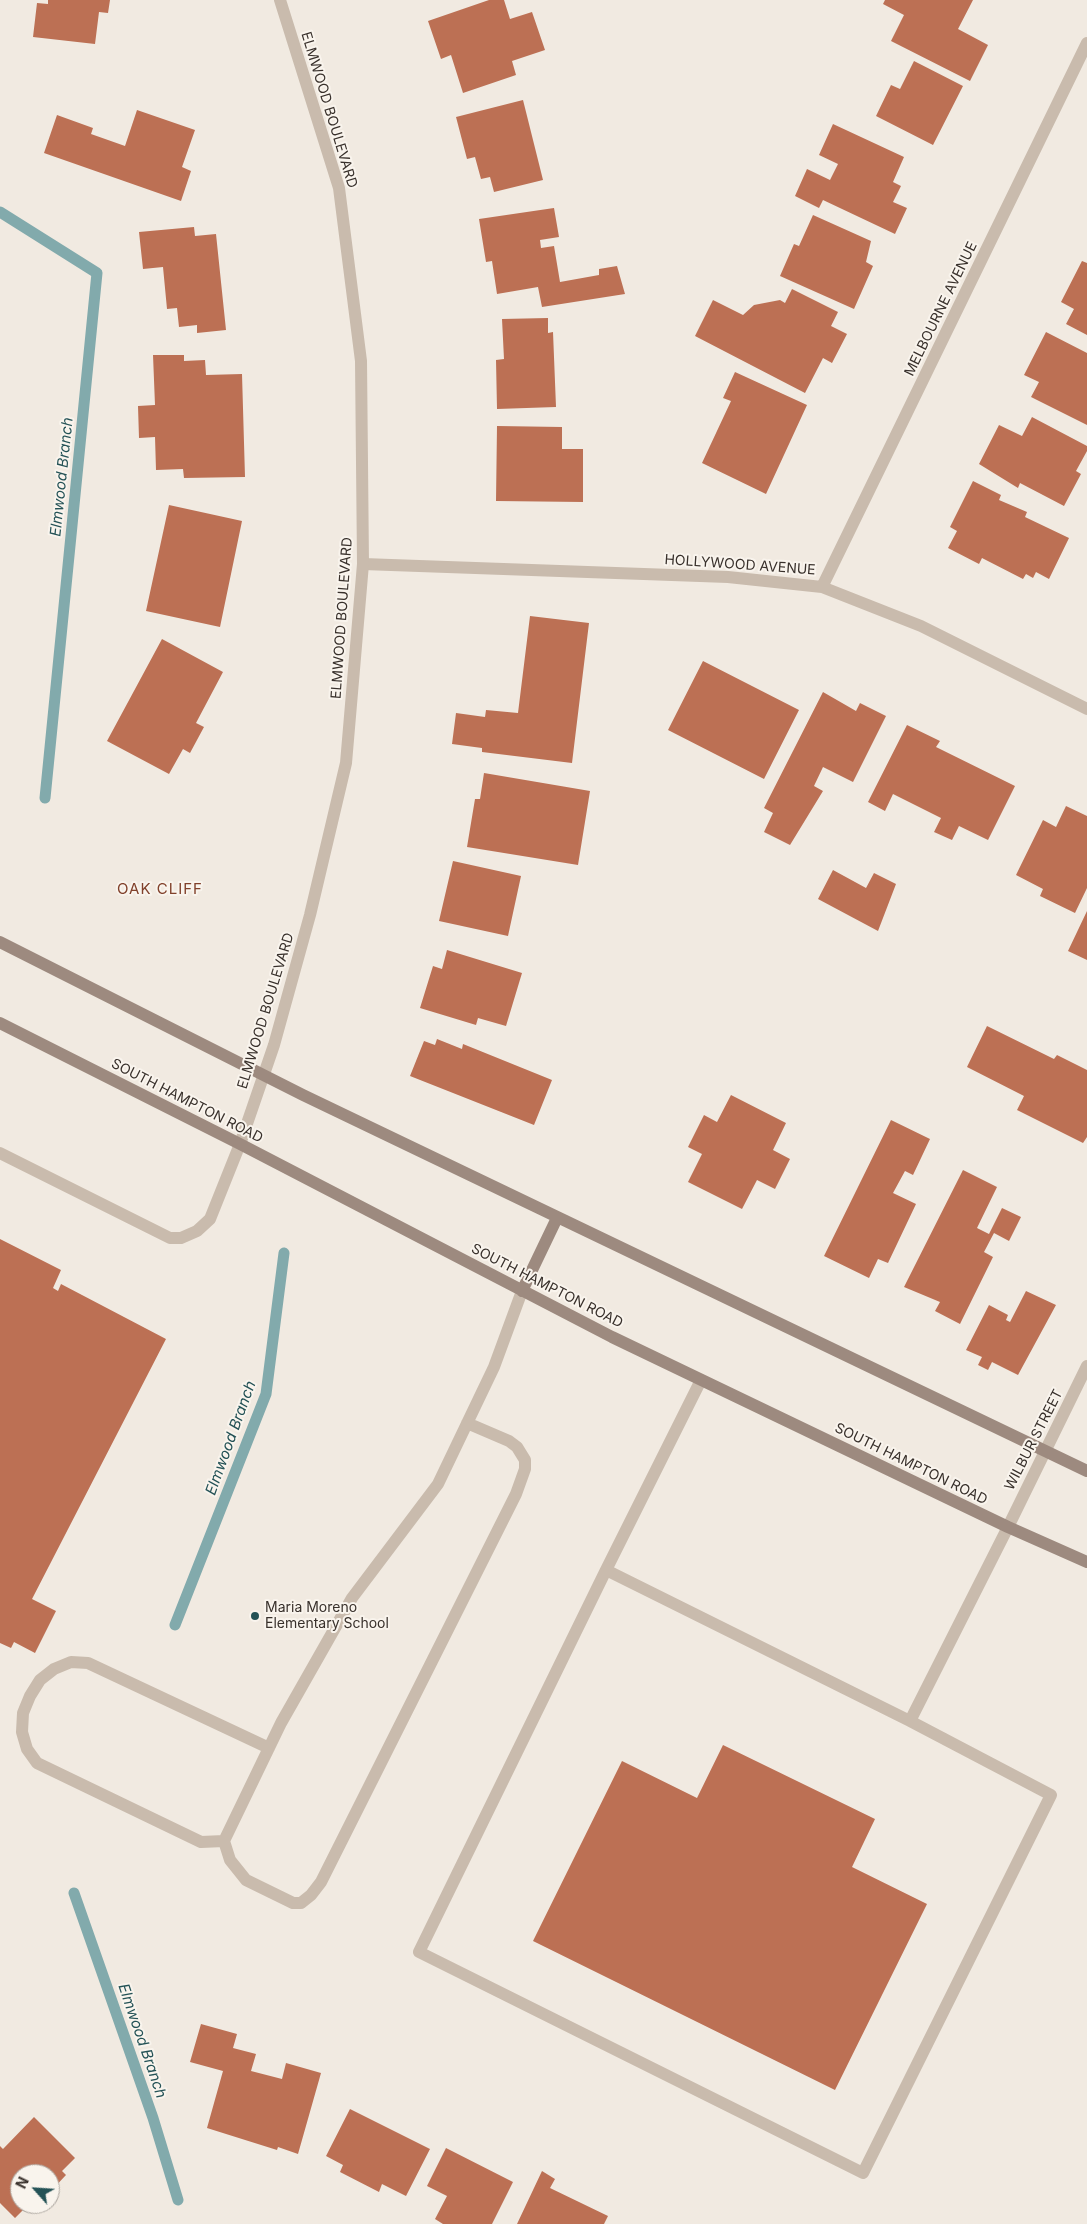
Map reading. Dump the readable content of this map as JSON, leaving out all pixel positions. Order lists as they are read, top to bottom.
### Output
{
  "streets": {
    "main road": ["SOUTH HAMPTON ROAD"],
    "street": [
      "ELMWOOD BOULEVARD",
      "MELBOURNE AVENUE",
      "HOLLYWOOD AVENUE",
      "WILBUR STREET"
    ]
  },
  "crossings": [
    ["ELMWOOD BOULEVARD", "HOLLYWOOD AVENUE"],
    ["ELMWOOD BOULEVARD", "SOUTH HAMPTON ROAD"],
    ["MELBOURNE AVENUE", "HOLLYWOOD AVENUE"],
    ["SOUTH HAMPTON ROAD", "WILBUR STREET"]
  ],
  "districts": ["OAK CLIFF"],
  "water": ["Elmwood Branch"],
  "places": ["Maria Moreno Elementary School"],
  "north": "top left"
}
